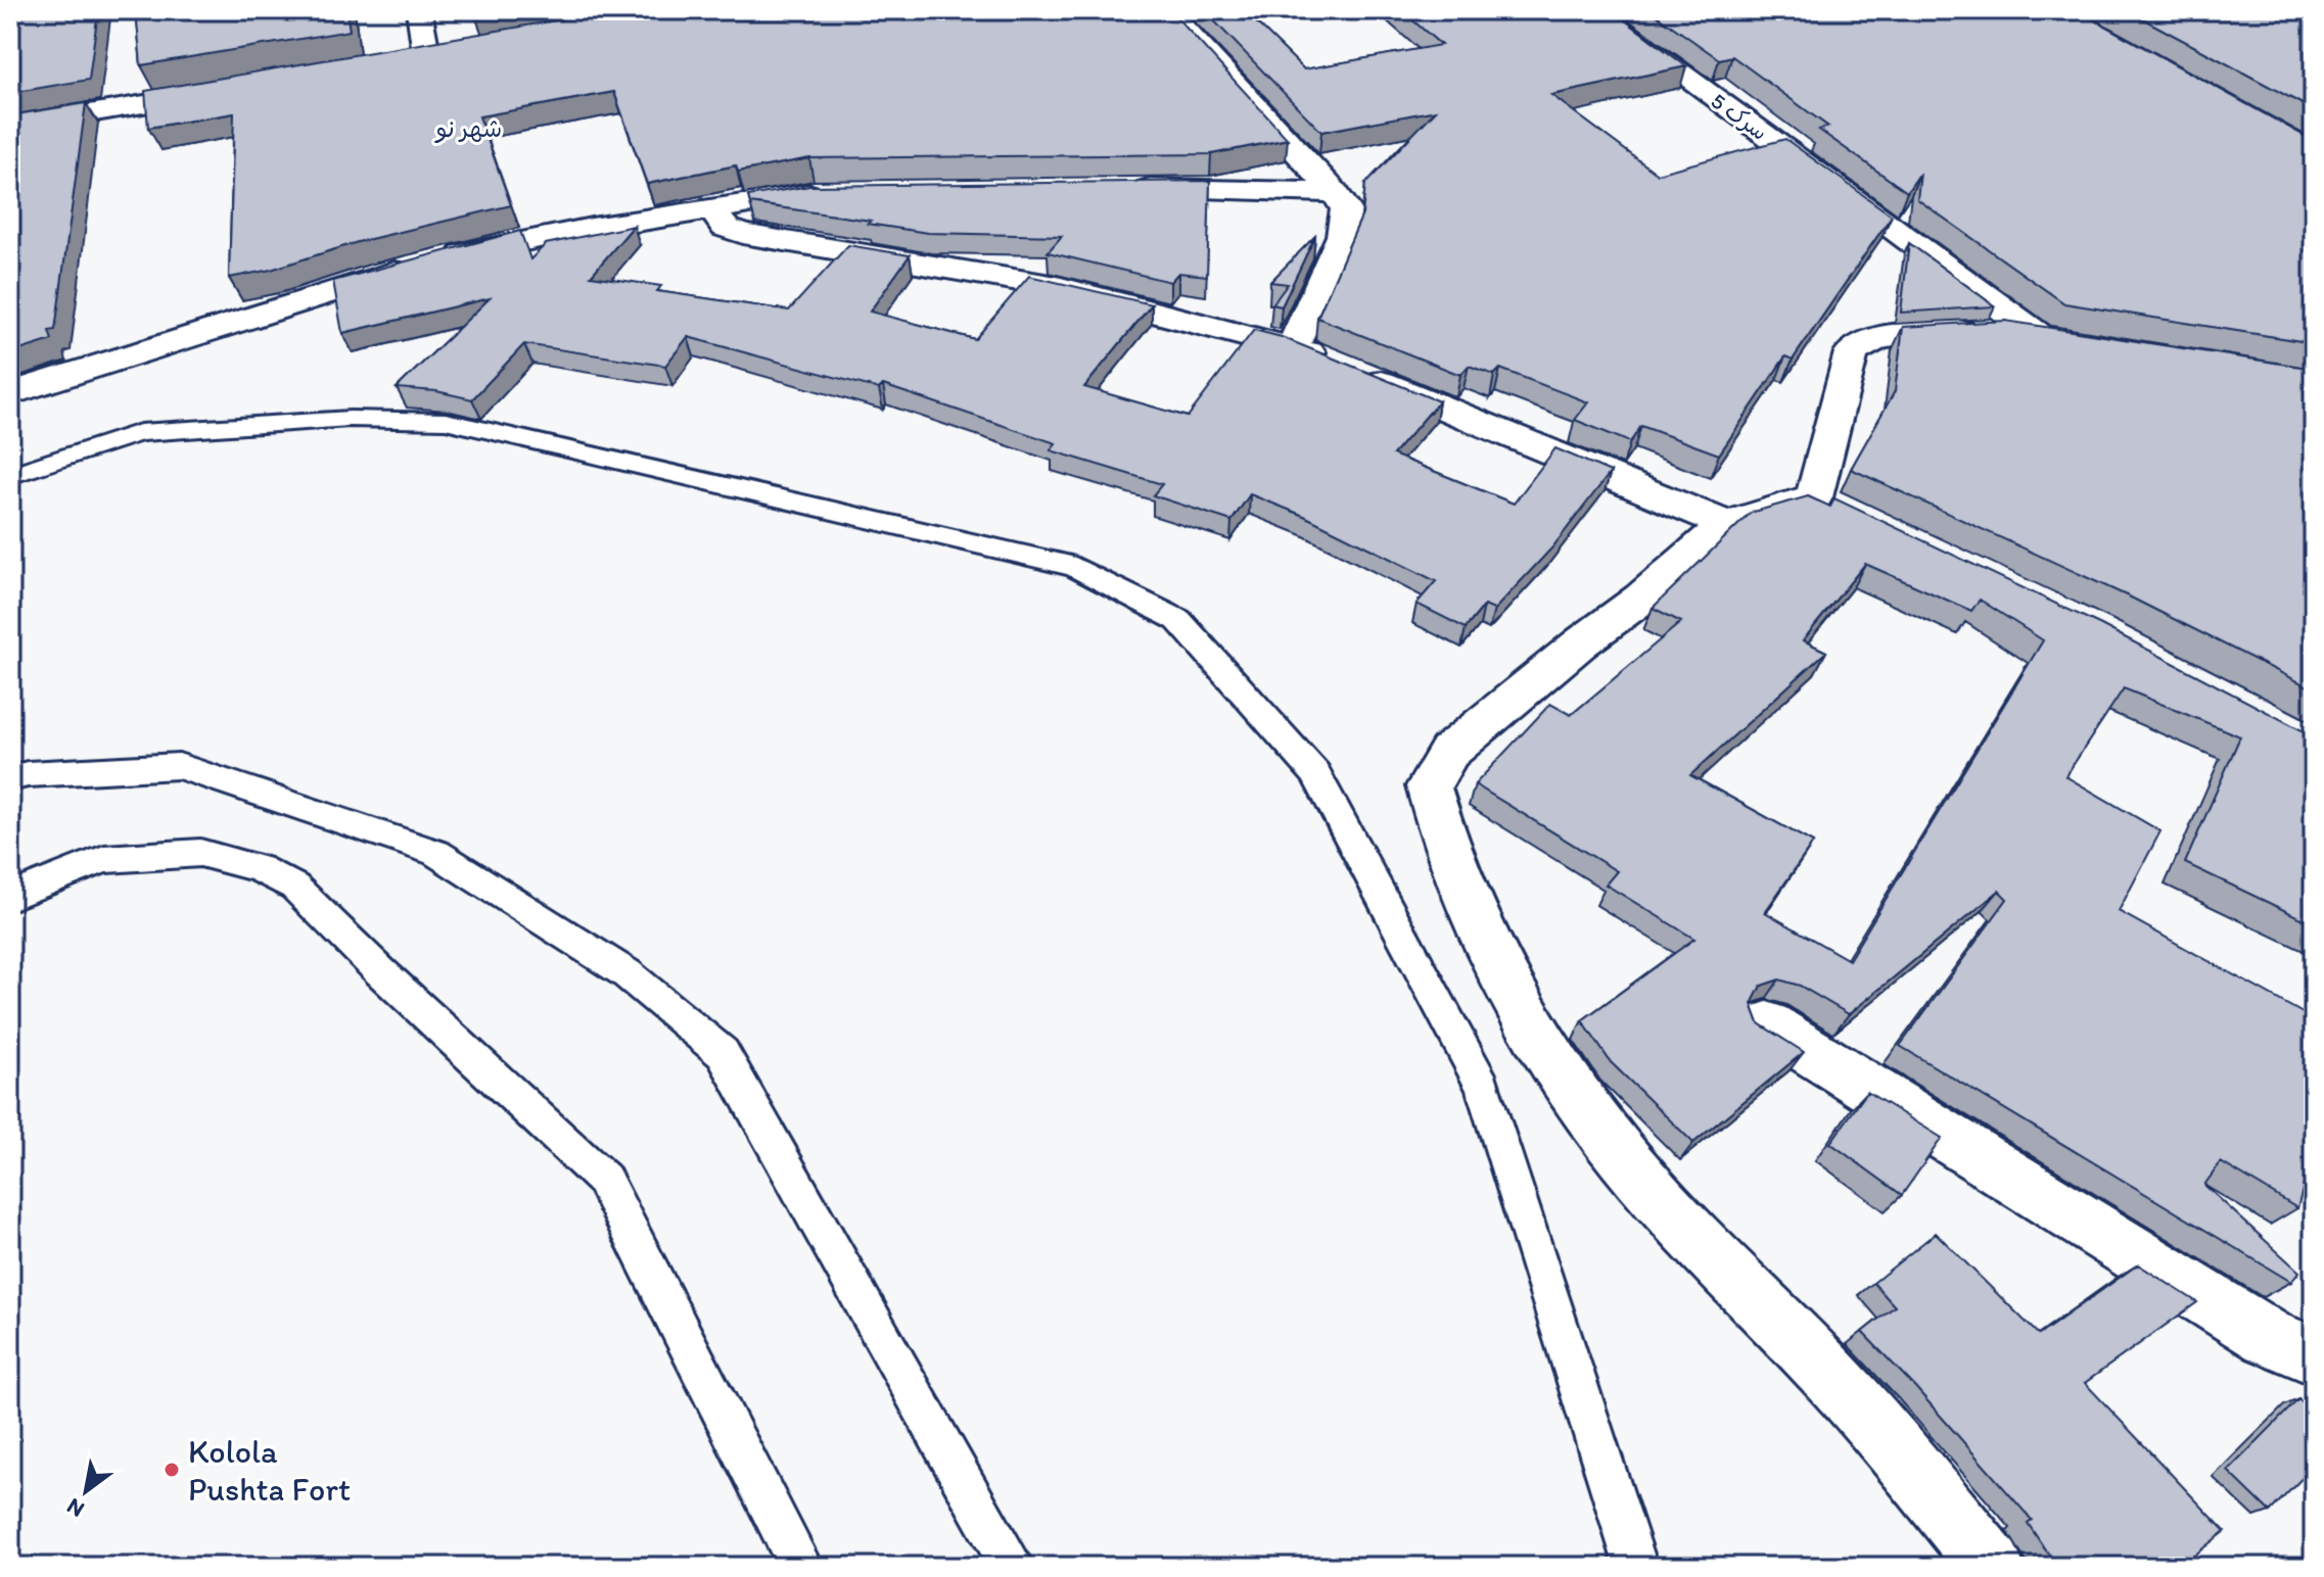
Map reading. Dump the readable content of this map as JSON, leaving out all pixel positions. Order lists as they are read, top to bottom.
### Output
{
  "streets": {
    "street": ["سرک 5"]
  },
  "districts": ["شهر نو"],
  "places": ["Kolola Pushta Fort"],
  "north": "bottom left"
}
